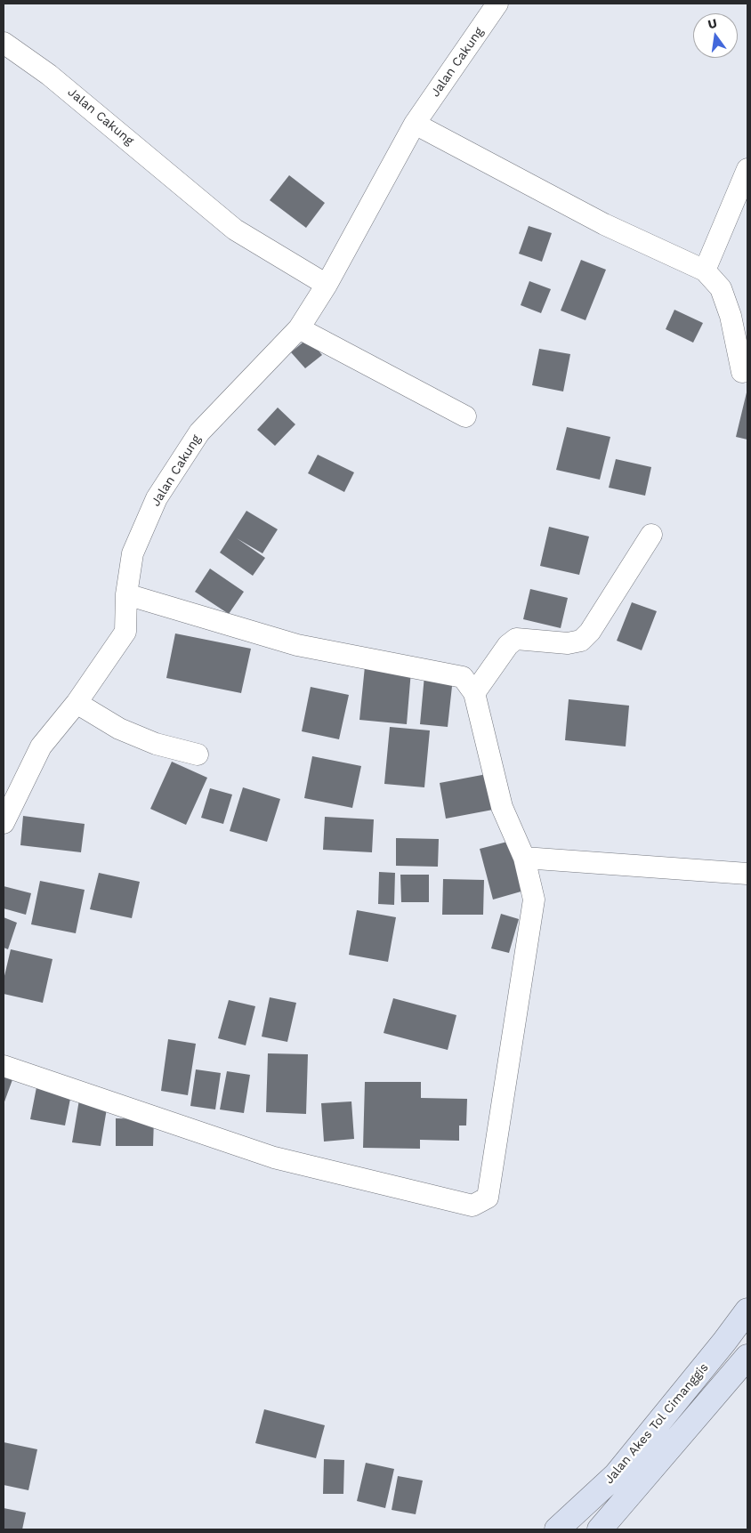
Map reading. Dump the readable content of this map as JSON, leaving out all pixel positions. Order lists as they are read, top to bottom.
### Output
{
  "streets": {
    "main road": ["Jalan Akes Tol Cimanggis"],
    "street": ["Jalan Cakung"]
  },
  "north": "top"
}
